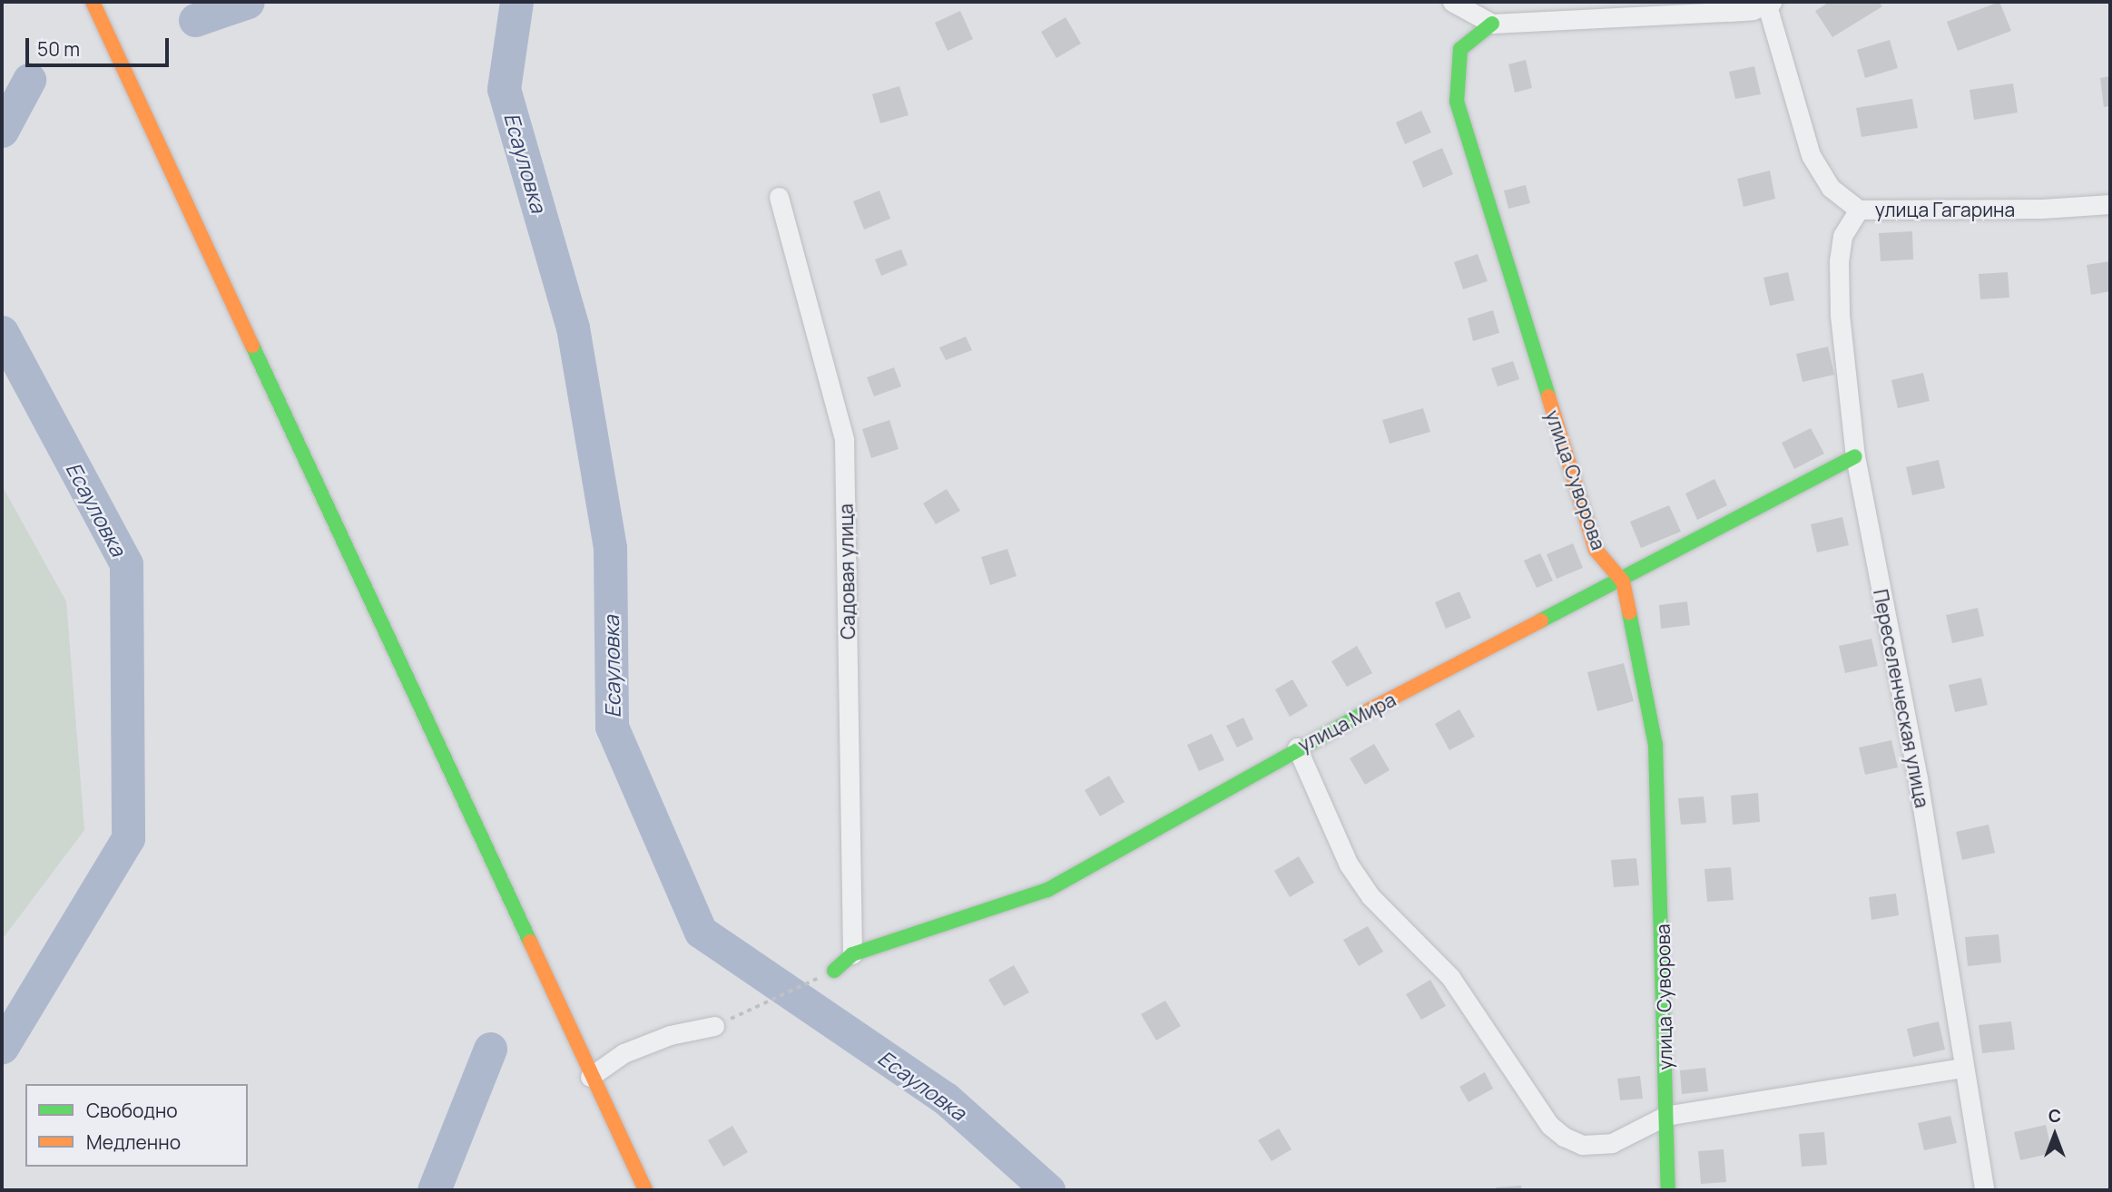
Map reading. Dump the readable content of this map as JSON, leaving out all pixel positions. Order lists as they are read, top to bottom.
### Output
{
  "streets": {
    "street": [
      "улица Гагарина",
      "улица Суворова",
      "Садовая улица",
      "Переселенческая улица",
      "улица Мира"
    ]
  },
  "crossings": [
    ["улица Гагарина", "Переселенческая улица"],
    ["улица Суворова", "улица Мира"],
    ["Садовая улица", "улица Мира"],
    ["Переселенческая улица", "улица Мира"]
  ],
  "water": ["Есауловка"],
  "legend": ["Свободно", "Медленно"],
  "scale_bar": "50 m",
  "north": "top"
}
